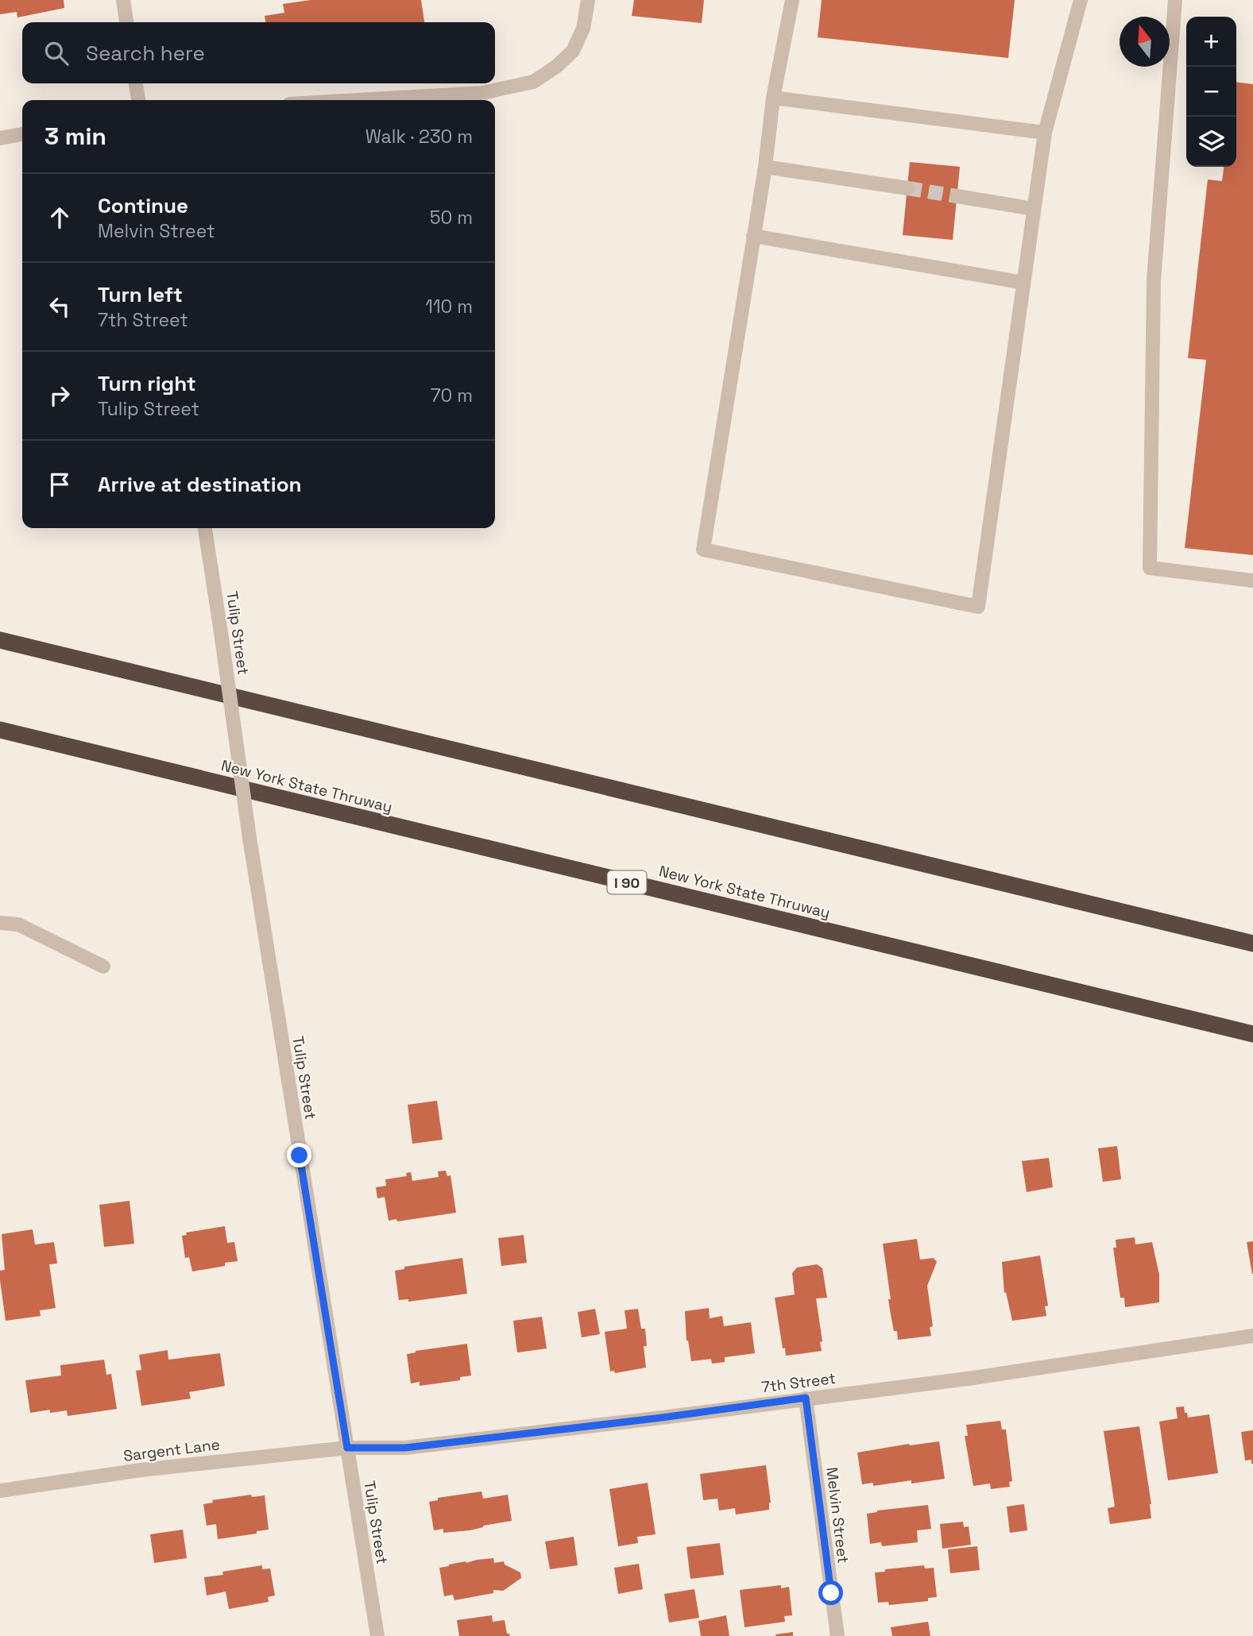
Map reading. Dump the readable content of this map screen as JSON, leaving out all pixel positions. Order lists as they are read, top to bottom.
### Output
{
  "streets": {
    "highway": ["New York State Thruway", "I 90"],
    "street": [
      "Tulip Street",
      "7th Street",
      "Sargent Lane",
      "Melvin Street"
    ]
  },
  "crossings": [
    ["Tulip Street", "7th Street"],
    ["Tulip Street", "Sargent Lane"],
    ["7th Street", "Sargent Lane"],
    ["7th Street", "Melvin Street"]
  ],
  "north": "top",
  "page": {
    "map_buttons": ["+", "−"],
    "search": "Search here",
    "heading": ["3 min", "Walk · 230 m"],
    "list": [
      ["Continue", "Melvin Street", "50 m"],
      ["Turn left", "7th Street", "110 m"],
      ["Turn right", "Tulip Street", "70 m"],
      "Arrive at destination"
    ]
  }
}
